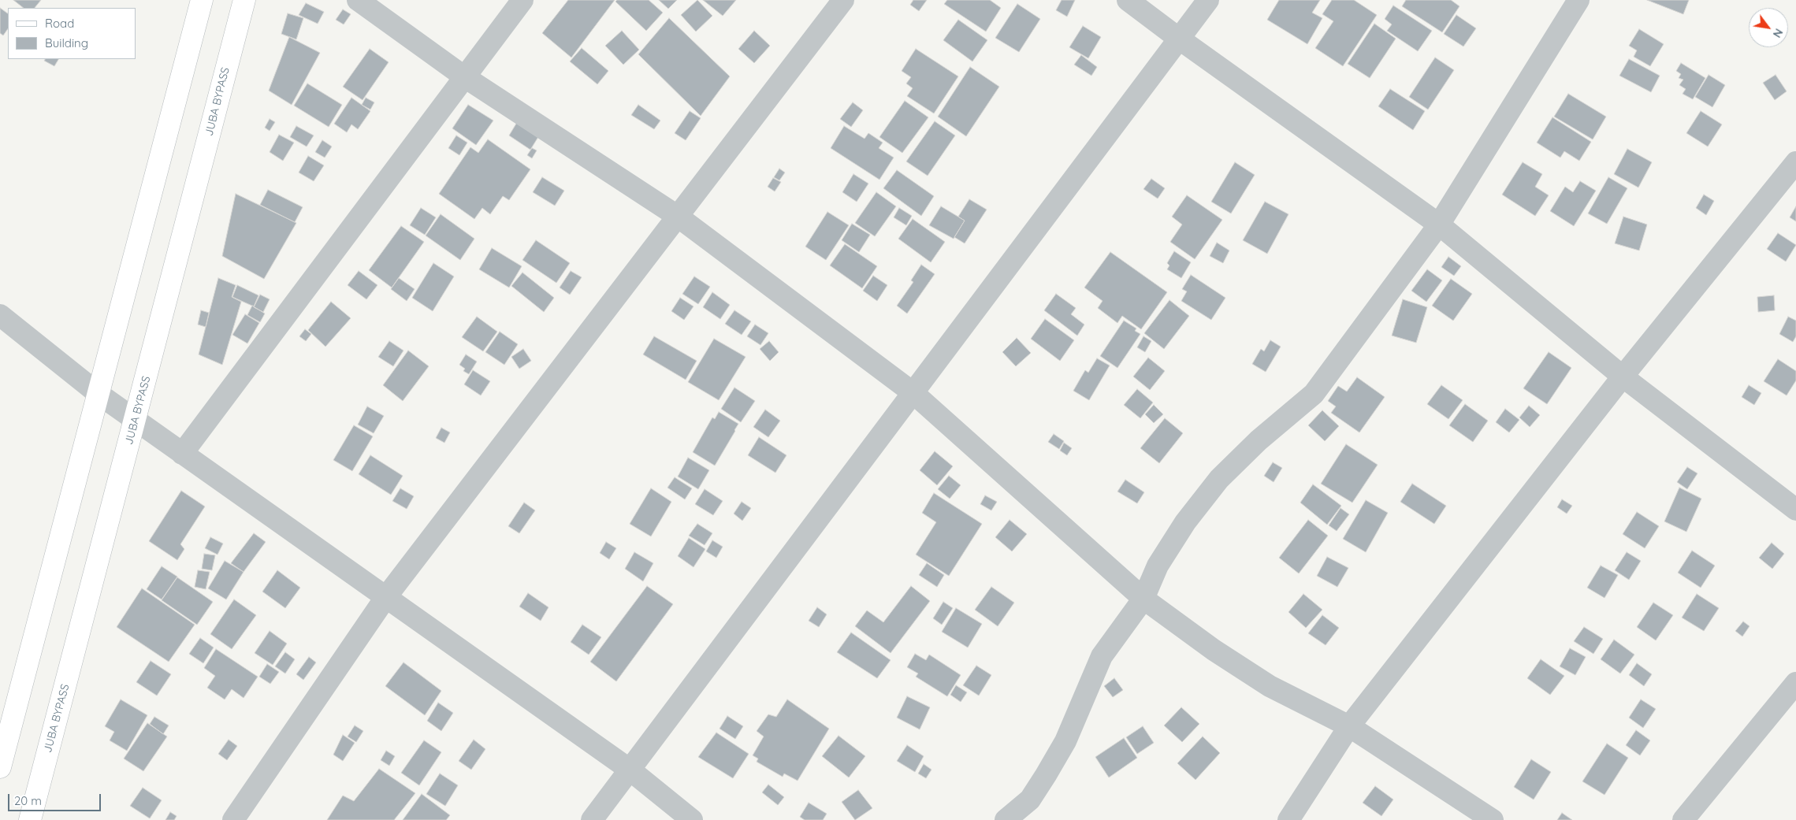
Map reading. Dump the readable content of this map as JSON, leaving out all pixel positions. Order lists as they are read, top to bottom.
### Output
{
  "streets": {
    "main road": ["JUBA BYPASS"]
  },
  "legend": ["Road", "Building"],
  "scale_bar": "20 m",
  "north": "bottom right"
}
